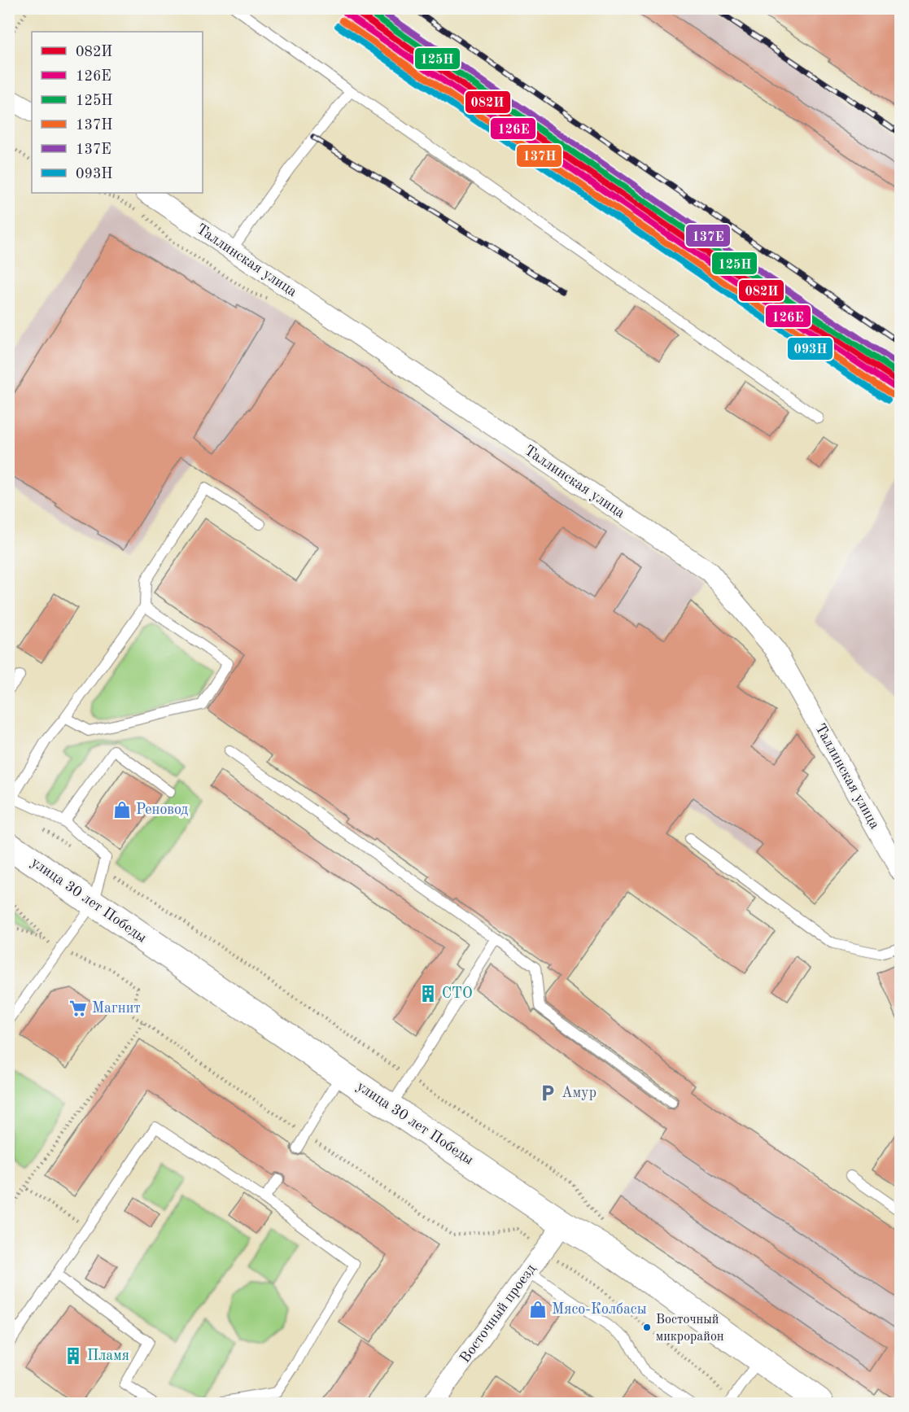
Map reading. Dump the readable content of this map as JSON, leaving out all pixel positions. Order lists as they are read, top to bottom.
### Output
{
  "streets": {
    "street": ["Таллинская улица", "улица 30 лет Победы", "Восточный проезд"]
  },
  "crossings": [
    ["улица 30 лет Победы", "Восточный проезд"]
  ],
  "places": {
    "shop": ["Реновод", "Мясо-Колбасы"],
    "building": ["СТО", "Пламя"],
    "supermarket": ["Магнит"],
    "parking": ["Амур"],
    "other": ["Восточный микрорайон"]
  },
  "lines": [
    "transit line 082И",
    "transit line 125Н",
    "transit line 137Е",
    "transit line 126Е",
    "transit line 137Н",
    "transit line 093Н"
  ],
  "legend": [
    "082И",
    "126Е",
    "125Н",
    "137Н",
    "137Е",
    "093Н"
  ]
}
